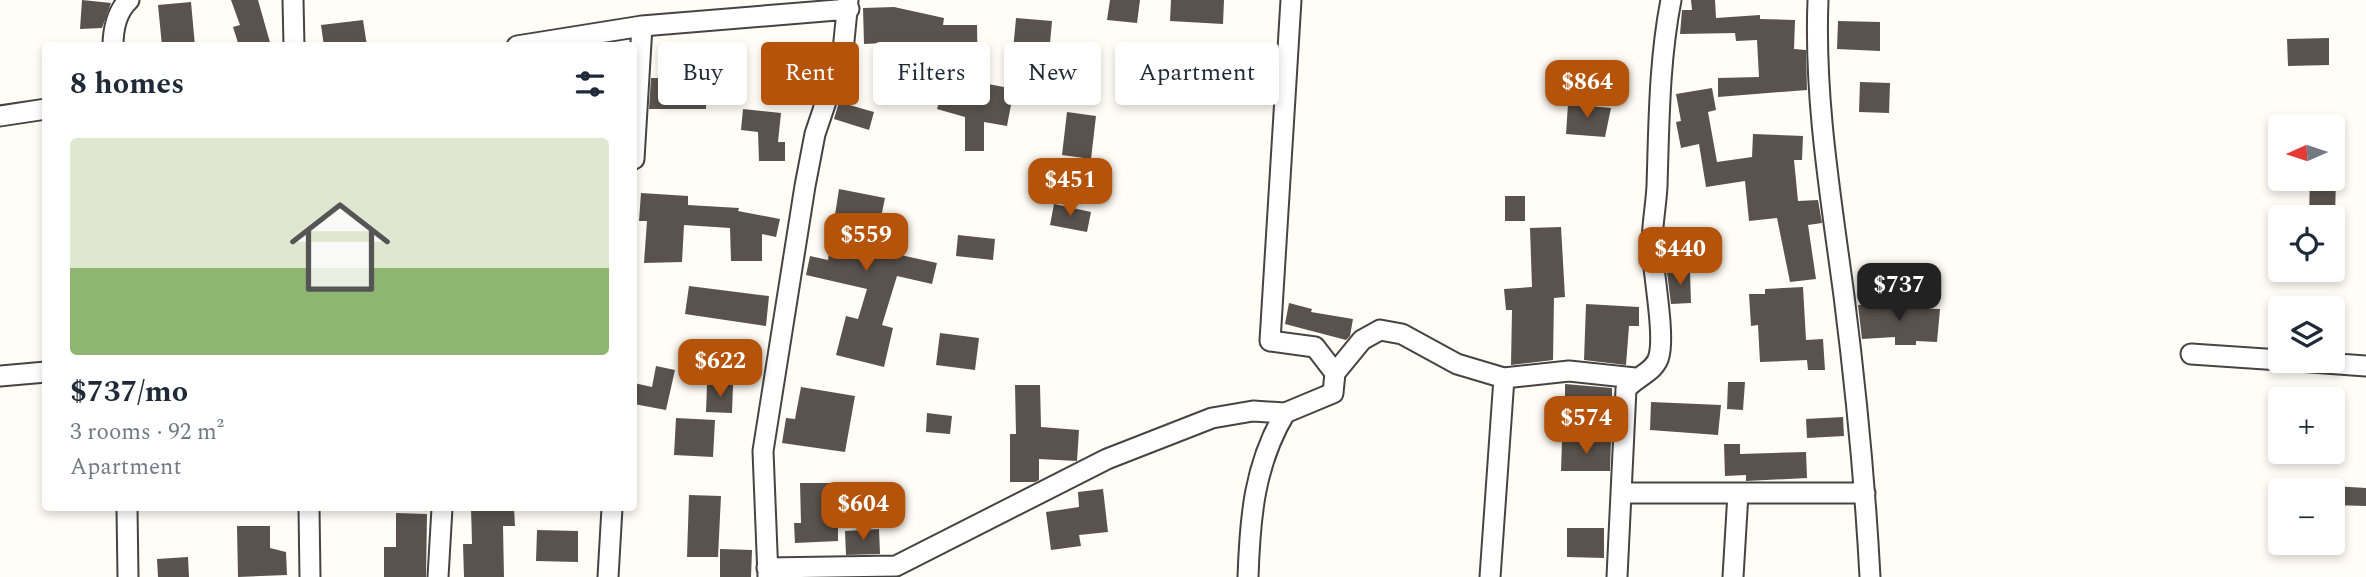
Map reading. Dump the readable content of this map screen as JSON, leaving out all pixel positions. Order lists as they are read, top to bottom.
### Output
{
  "north": "left",
  "page": {
    "chip": [
      "Buy",
      "Rent",
      "Filters",
      "New",
      "Apartment"
    ],
    "heading": "8 homes",
    "price": [
      "$864",
      "$451",
      "$559",
      "$440",
      "$737",
      "$622",
      "$574",
      "$604"
    ],
    "map_buttons": ["+", "−"],
    "list": [
      {
        "name": "$737/mo",
        "note": "3 rooms · 92 m² · Apartment"
      }
    ]
  }
}
